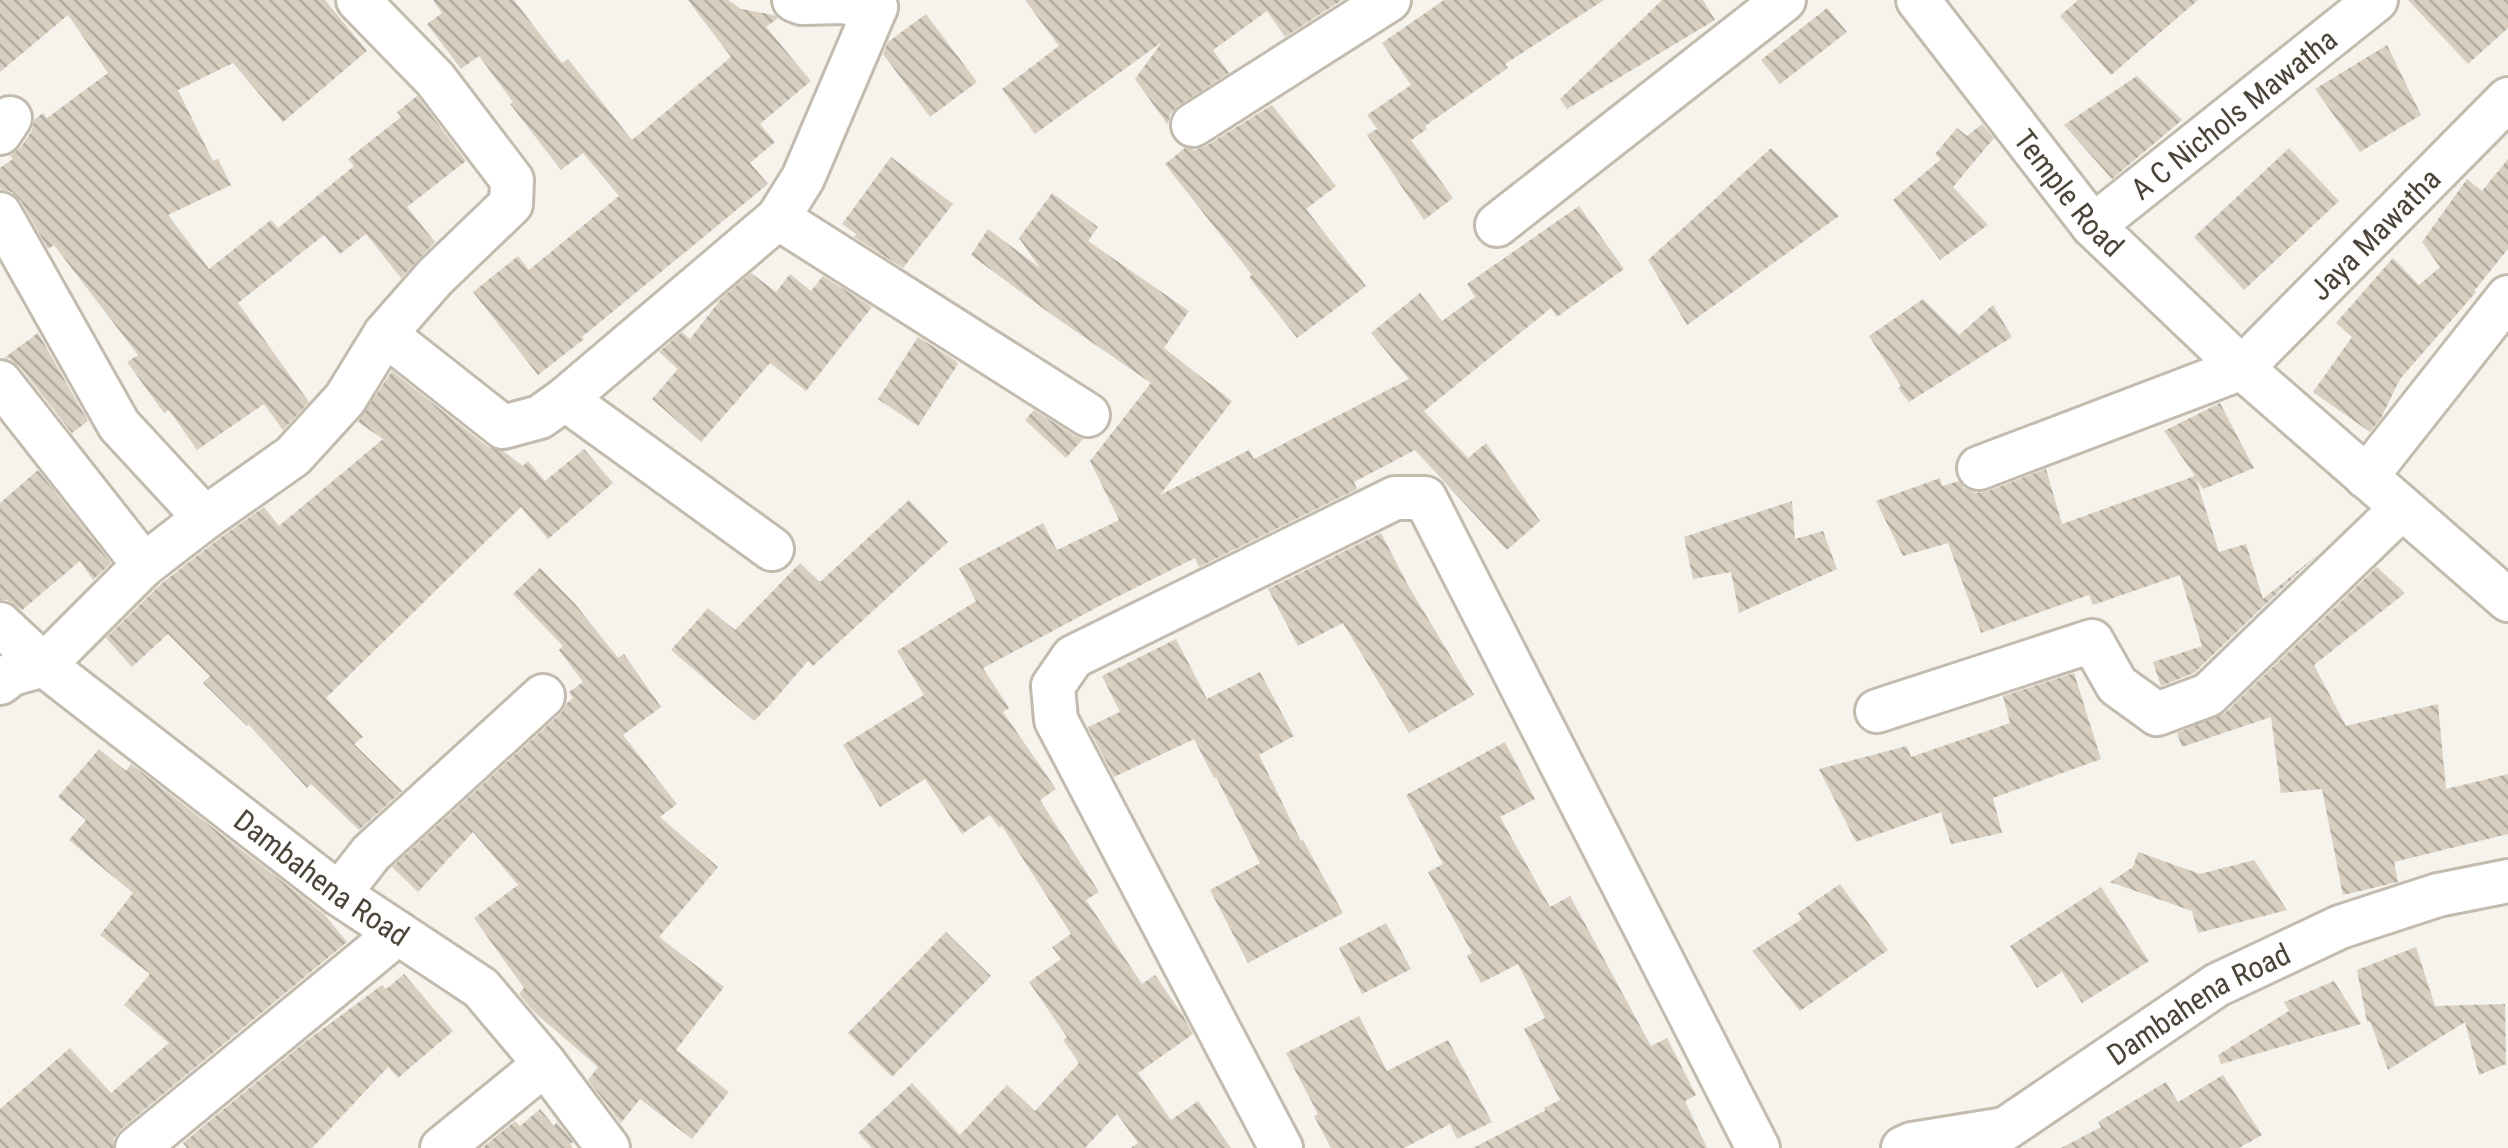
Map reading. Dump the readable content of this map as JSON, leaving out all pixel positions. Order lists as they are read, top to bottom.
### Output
{
  "streets": {
    "street": [
      "A C Nichols Mawatha",
      "Temple Road",
      "Jaya Mawatha",
      "Dambahena Road"
    ]
  },
  "crossings": [
    ["A C Nichols Mawatha", "Temple Road"],
    ["Temple Road", "Jaya Mawatha"]
  ]
}
